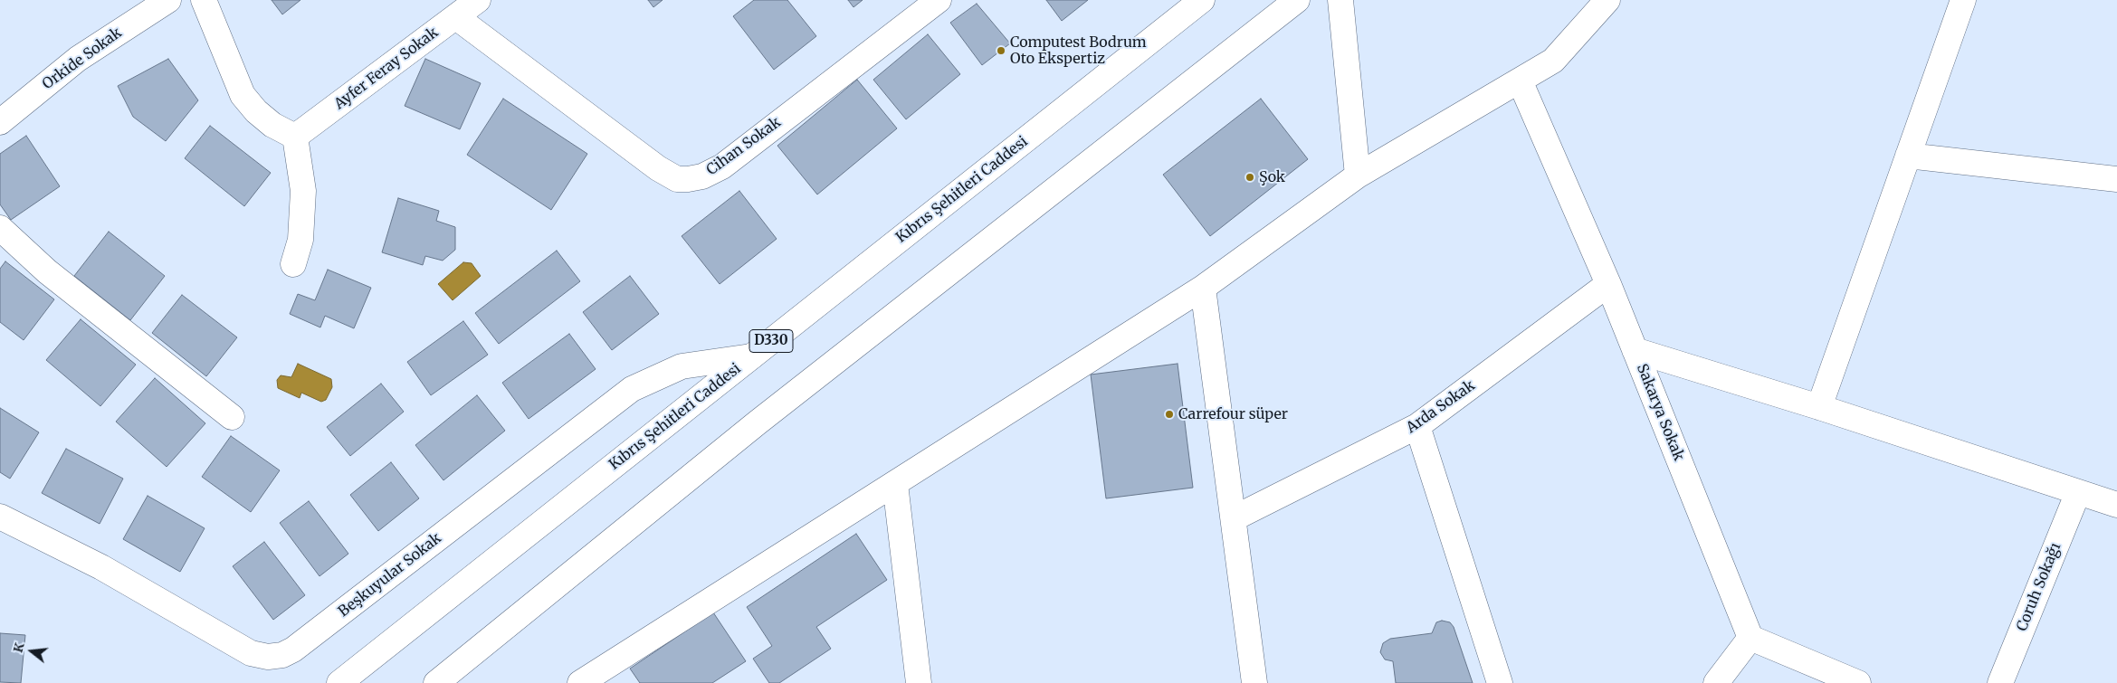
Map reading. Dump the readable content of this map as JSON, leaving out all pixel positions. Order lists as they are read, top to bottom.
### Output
{
  "streets": {
    "main road": [
      "Orkide Sokak",
      "Ayfer Feray Sokak",
      "Cihan Sokak",
      "Kıbrıs Şehitleri Caddesi",
      "D330",
      "Arda Sokak",
      "Sakarya Sokak",
      "Beşkuyular Sokak",
      "Coruh Sokağı"
    ]
  },
  "crossings": [
    ["Ayfer Feray Sokak", "Cihan Sokak"],
    ["Kıbrıs Şehitleri Caddesi", "Beşkuyular Sokak"],
    ["Arda Sokak", "Sakarya Sokak"]
  ],
  "places": ["Computest Bodrum Oto Ekspertiz", "Şok", "Carrefour süper"],
  "north": "left"
}
